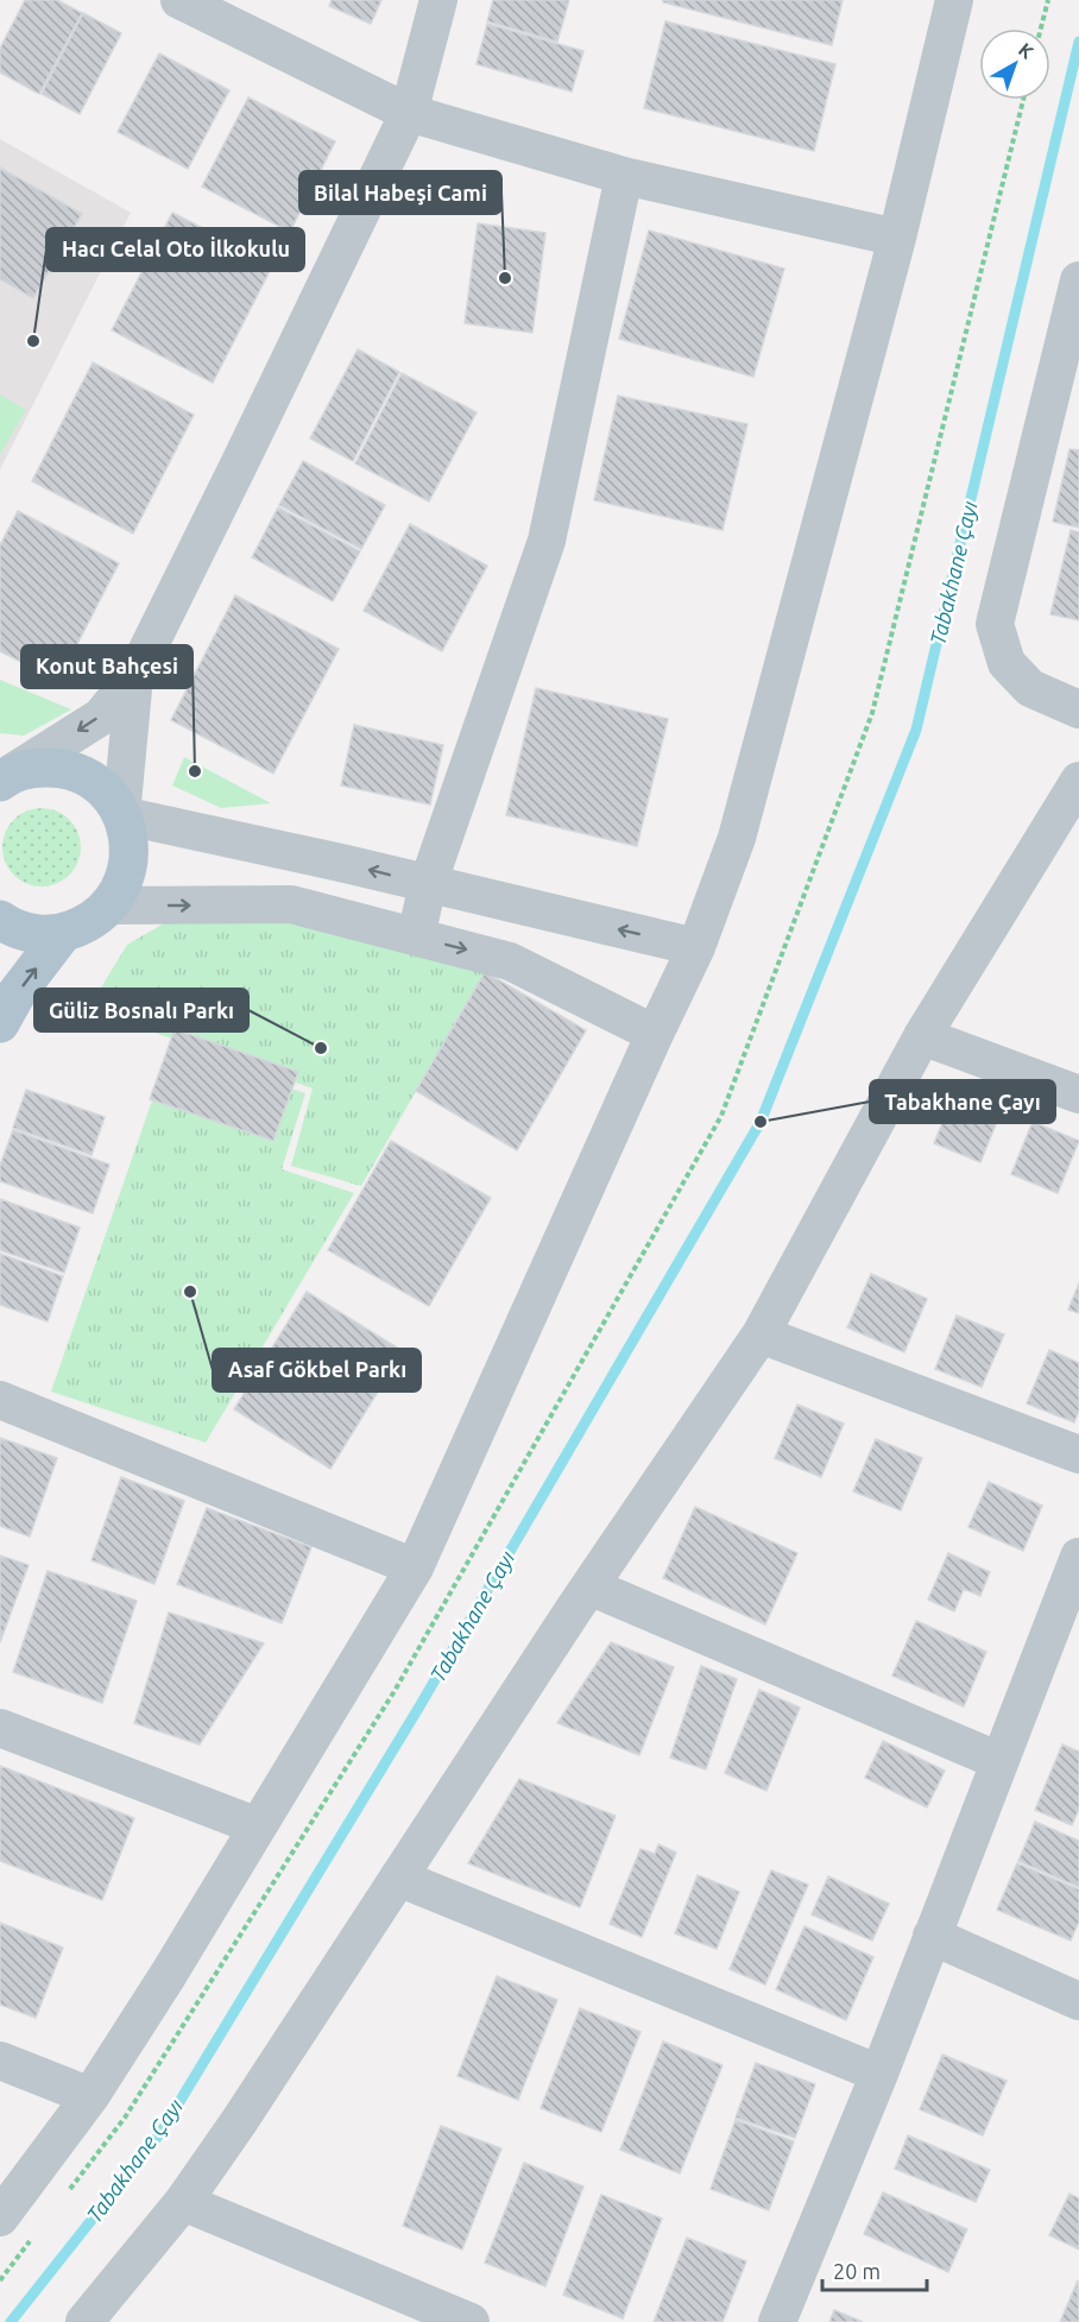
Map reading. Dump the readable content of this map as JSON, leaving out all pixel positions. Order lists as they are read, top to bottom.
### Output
{
  "water": ["Tabakhane Çayı"],
  "places": [
    "Bilal Habeşi Cami",
    "Hacı Celal Oto İlkokulu",
    "Konut Bahçesi",
    "Güliz Bosnalı Parkı",
    "Tabakhane Çayı",
    "Asaf Gökbel Parkı"
  ],
  "scale_bar": "20 m",
  "north": "top right"
}
